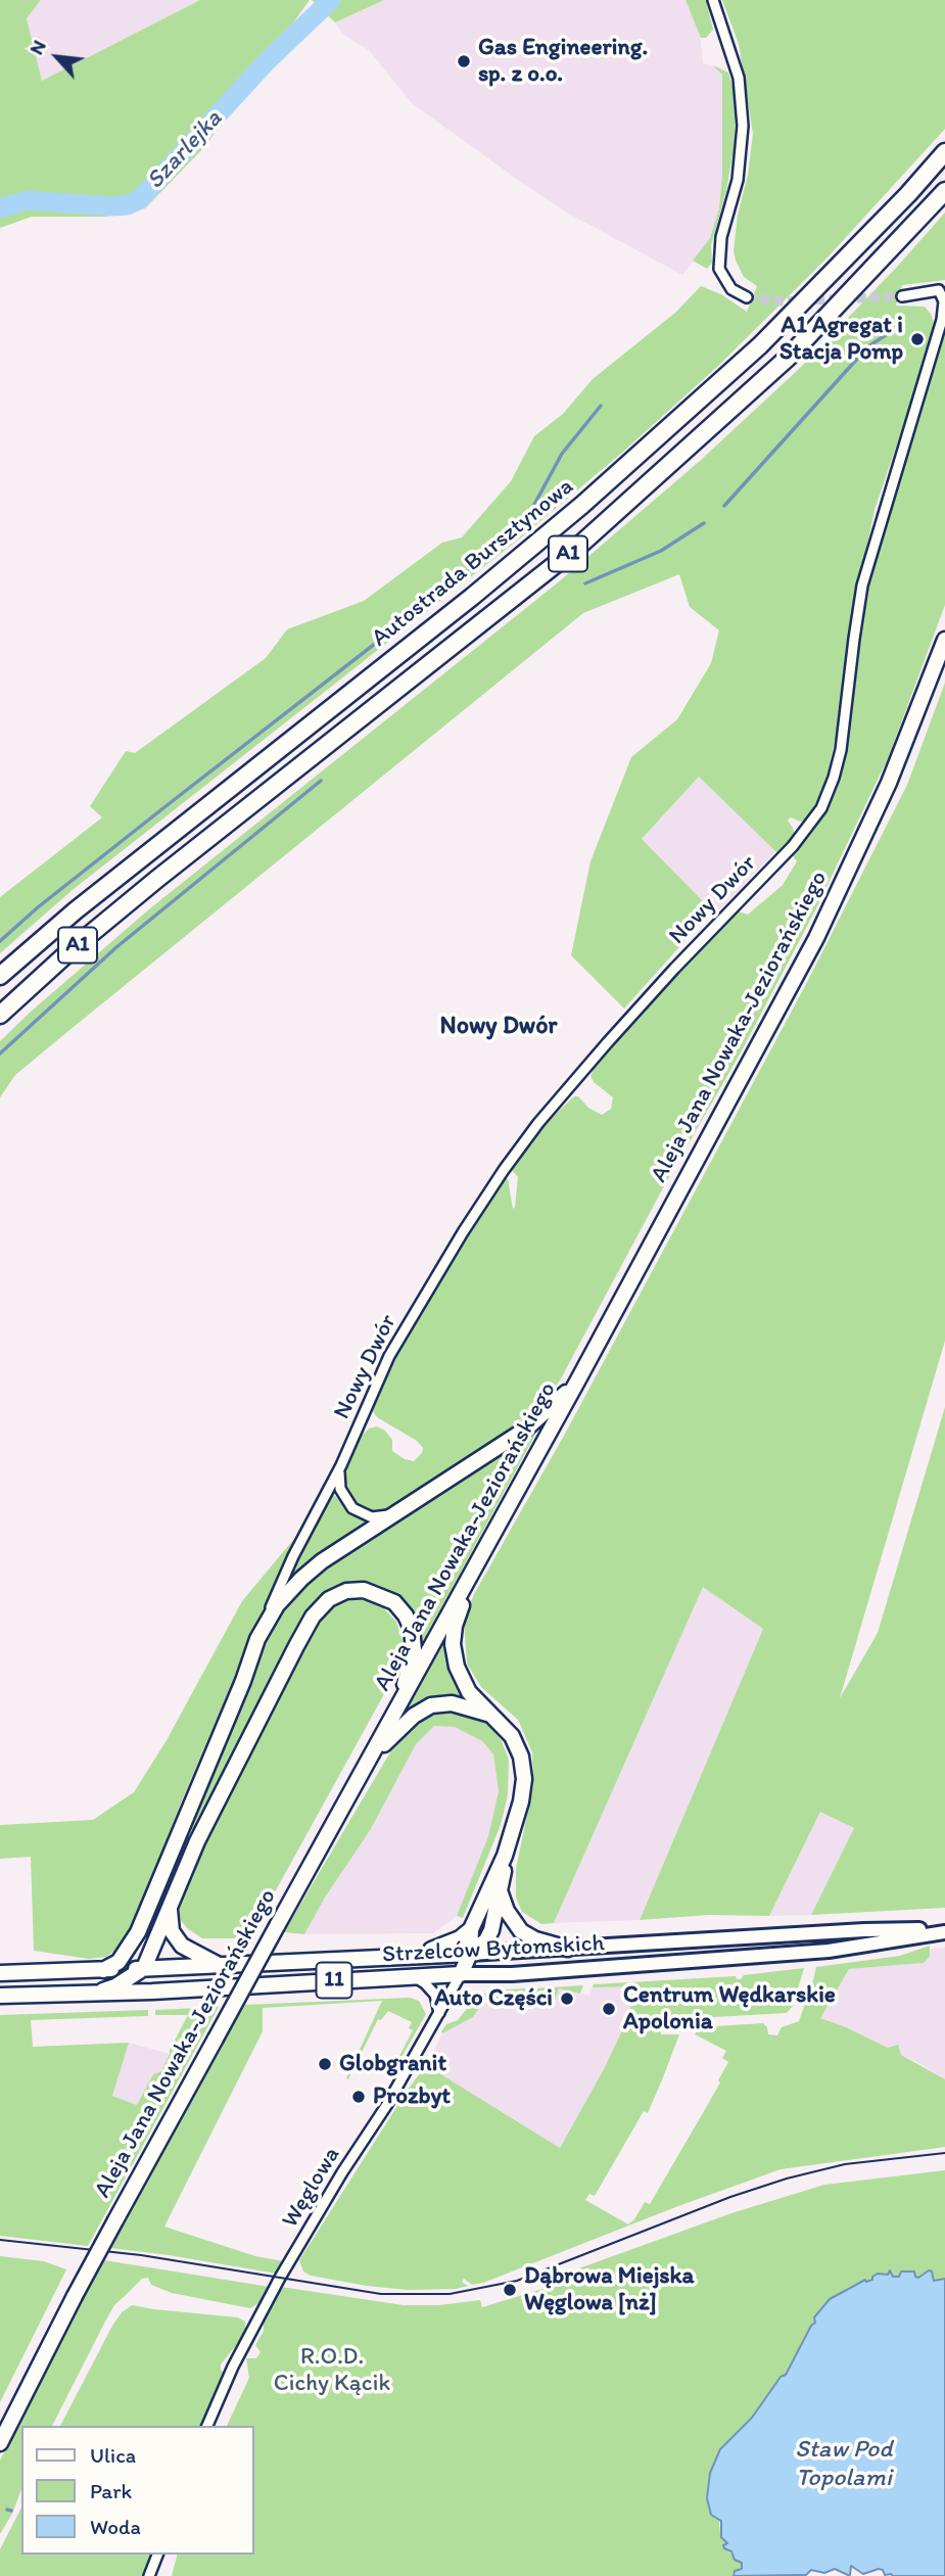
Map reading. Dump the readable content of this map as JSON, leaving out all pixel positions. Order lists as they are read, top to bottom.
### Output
{
  "streets": {
    "highway": ["A1", "Autostrada Bursztynowa"],
    "main road": ["Aleja Jana Nowaka-Jeziorańskiego", "Strzelców Bytomskich", "11"],
    "street": ["Nowy Dwór", "Węglowa"]
  },
  "crossings": [
    ["Strzelców Bytomskich", "Węglowa"]
  ],
  "districts": ["Nowy Dwór"],
  "water": ["Szarlejka", "Staw Pod Topolami"],
  "parks": ["R.O.D. Cichy Kącik"],
  "places": [
    "Gas Engineering. sp. z o.o.",
    "A1 Agregat i Stacja Pomp",
    "Auto Części",
    "Centrum Wędkarskie Apolonia",
    "Globgranit",
    "Prozbyt",
    "Dąbrowa Miejska Węglowa [nż]"
  ],
  "legend": ["Ulica", "Park", "Woda"],
  "north": "top left"
}
